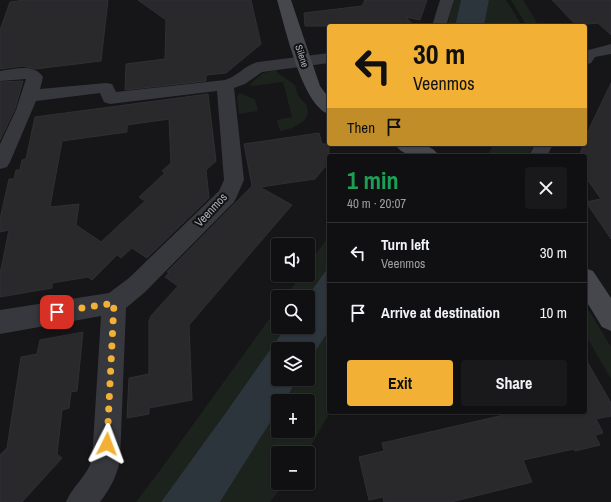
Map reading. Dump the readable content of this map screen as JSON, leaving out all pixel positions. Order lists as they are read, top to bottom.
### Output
{
  "streets": {
    "street": ["Silene", "Veenmos"]
  },
  "page": {
    "turn": ["30 m", "Veenmos"],
    "then": "Then",
    "heading": ["1 min", "40 m · 20:07"],
    "list": [
      {
        "name": "Turn left",
        "note": "Veenmos",
        "value": "30 m"
      },
      {
        "name": "Arrive at destination",
        "value": "10 m"
      }
    ],
    "map_buttons": ["+", "−"],
    "buttons": ["Exit", "Share"]
  }
}
